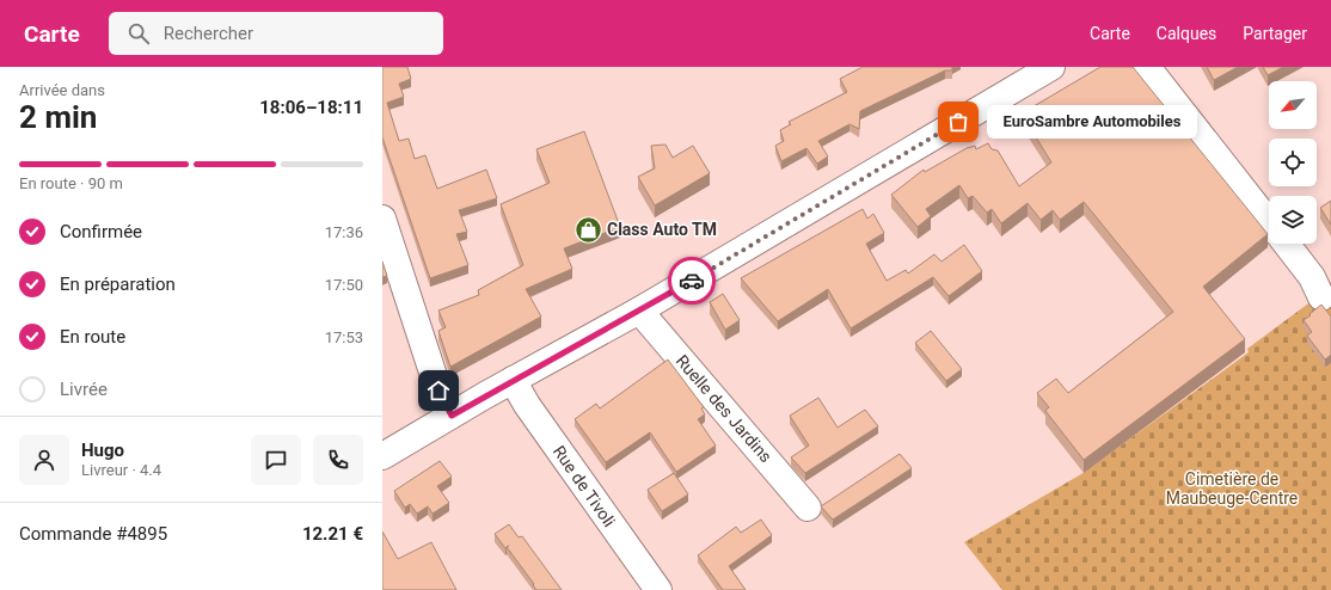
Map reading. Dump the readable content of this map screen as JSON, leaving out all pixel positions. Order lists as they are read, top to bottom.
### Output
{
  "streets": {
    "main road": ["Ruelle des Jardins", "Rue de Tivoli"]
  },
  "parks": ["Cimetière de Maubeuge-Centre"],
  "places": {
    "other": ["EuroSambre Automobiles"],
    "shop": ["Class Auto TM"]
  },
  "north": "bottom left",
  "page": {
    "header": "Carte",
    "search": "Rechercher",
    "nav": ["Carte", "Calques", "Partager"],
    "heading": ["2 min", "Arrivée dans", "18:06–18:11"],
    "panel": [
      "Hugo",
      "Livreur · 4.4",
      "Commande #4895",
      "12.21 €"
    ],
    "bubble": "EuroSambre Automobiles",
    "bar": "En route · 90 m",
    "list": [
      ["Confirmée", "17:36"],
      ["En préparation", "17:50"],
      ["En route", "17:53"],
      "Livrée"
    ]
  }
}
